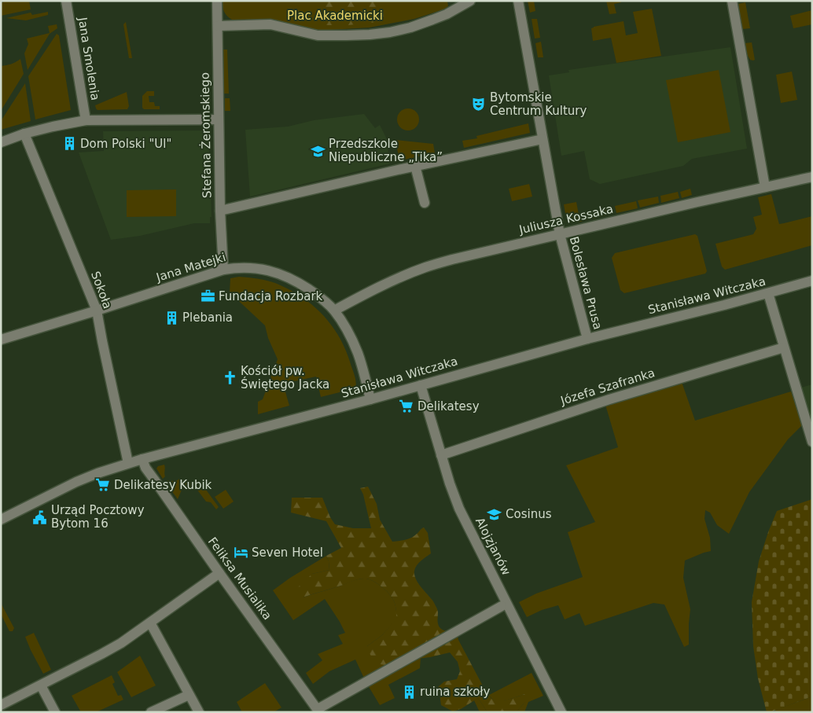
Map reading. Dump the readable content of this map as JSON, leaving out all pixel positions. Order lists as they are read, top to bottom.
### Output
{
  "streets": {
    "street": [
      "Jana Smolenia",
      "Stefana Żeromskiego",
      "Juliusza Kossaka",
      "Jana Matejki",
      "Bolesława Prusa",
      "Sokoła",
      "Stanisława Witczaka",
      "Józefa Szafranka",
      "Alojzjanów",
      "Feliksa Musialika"
    ]
  },
  "crossings": [
    ["Stefana Żeromskiego", "Jana Matejki"],
    ["Juliusza Kossaka", "Jana Matejki"],
    ["Juliusza Kossaka", "Bolesława Prusa"],
    ["Jana Matejki", "Sokoła"],
    ["Jana Matejki", "Stanisława Witczaka"],
    ["Bolesława Prusa", "Stanisława Witczaka"],
    ["Sokoła", "Stanisława Witczaka"],
    ["Stanisława Witczaka", "Alojzjanów"],
    ["Stanisława Witczaka", "Feliksa Musialika"],
    ["Józefa Szafranka", "Alojzjanów"]
  ],
  "parks": ["Plac Akademicki"],
  "places": {
    "theatre": ["Bytomskie Centrum Kultury"],
    "building": ["Dom Polski \"Ul\"", "Plebania", "ruina szkoły"],
    "school or university": ["Przedszkole Niepubliczne „Tika”", "Cosinus"],
    "office": ["Fundacja Rozbark"],
    "church": ["Kościół pw. Świętego Jacka"],
    "supermarket": ["Delikatesy", "Delikatesy Kubik"],
    "public building": ["Urząd Pocztowy Bytom 16"],
    "hotel": ["Seven Hotel"]
  }
}
